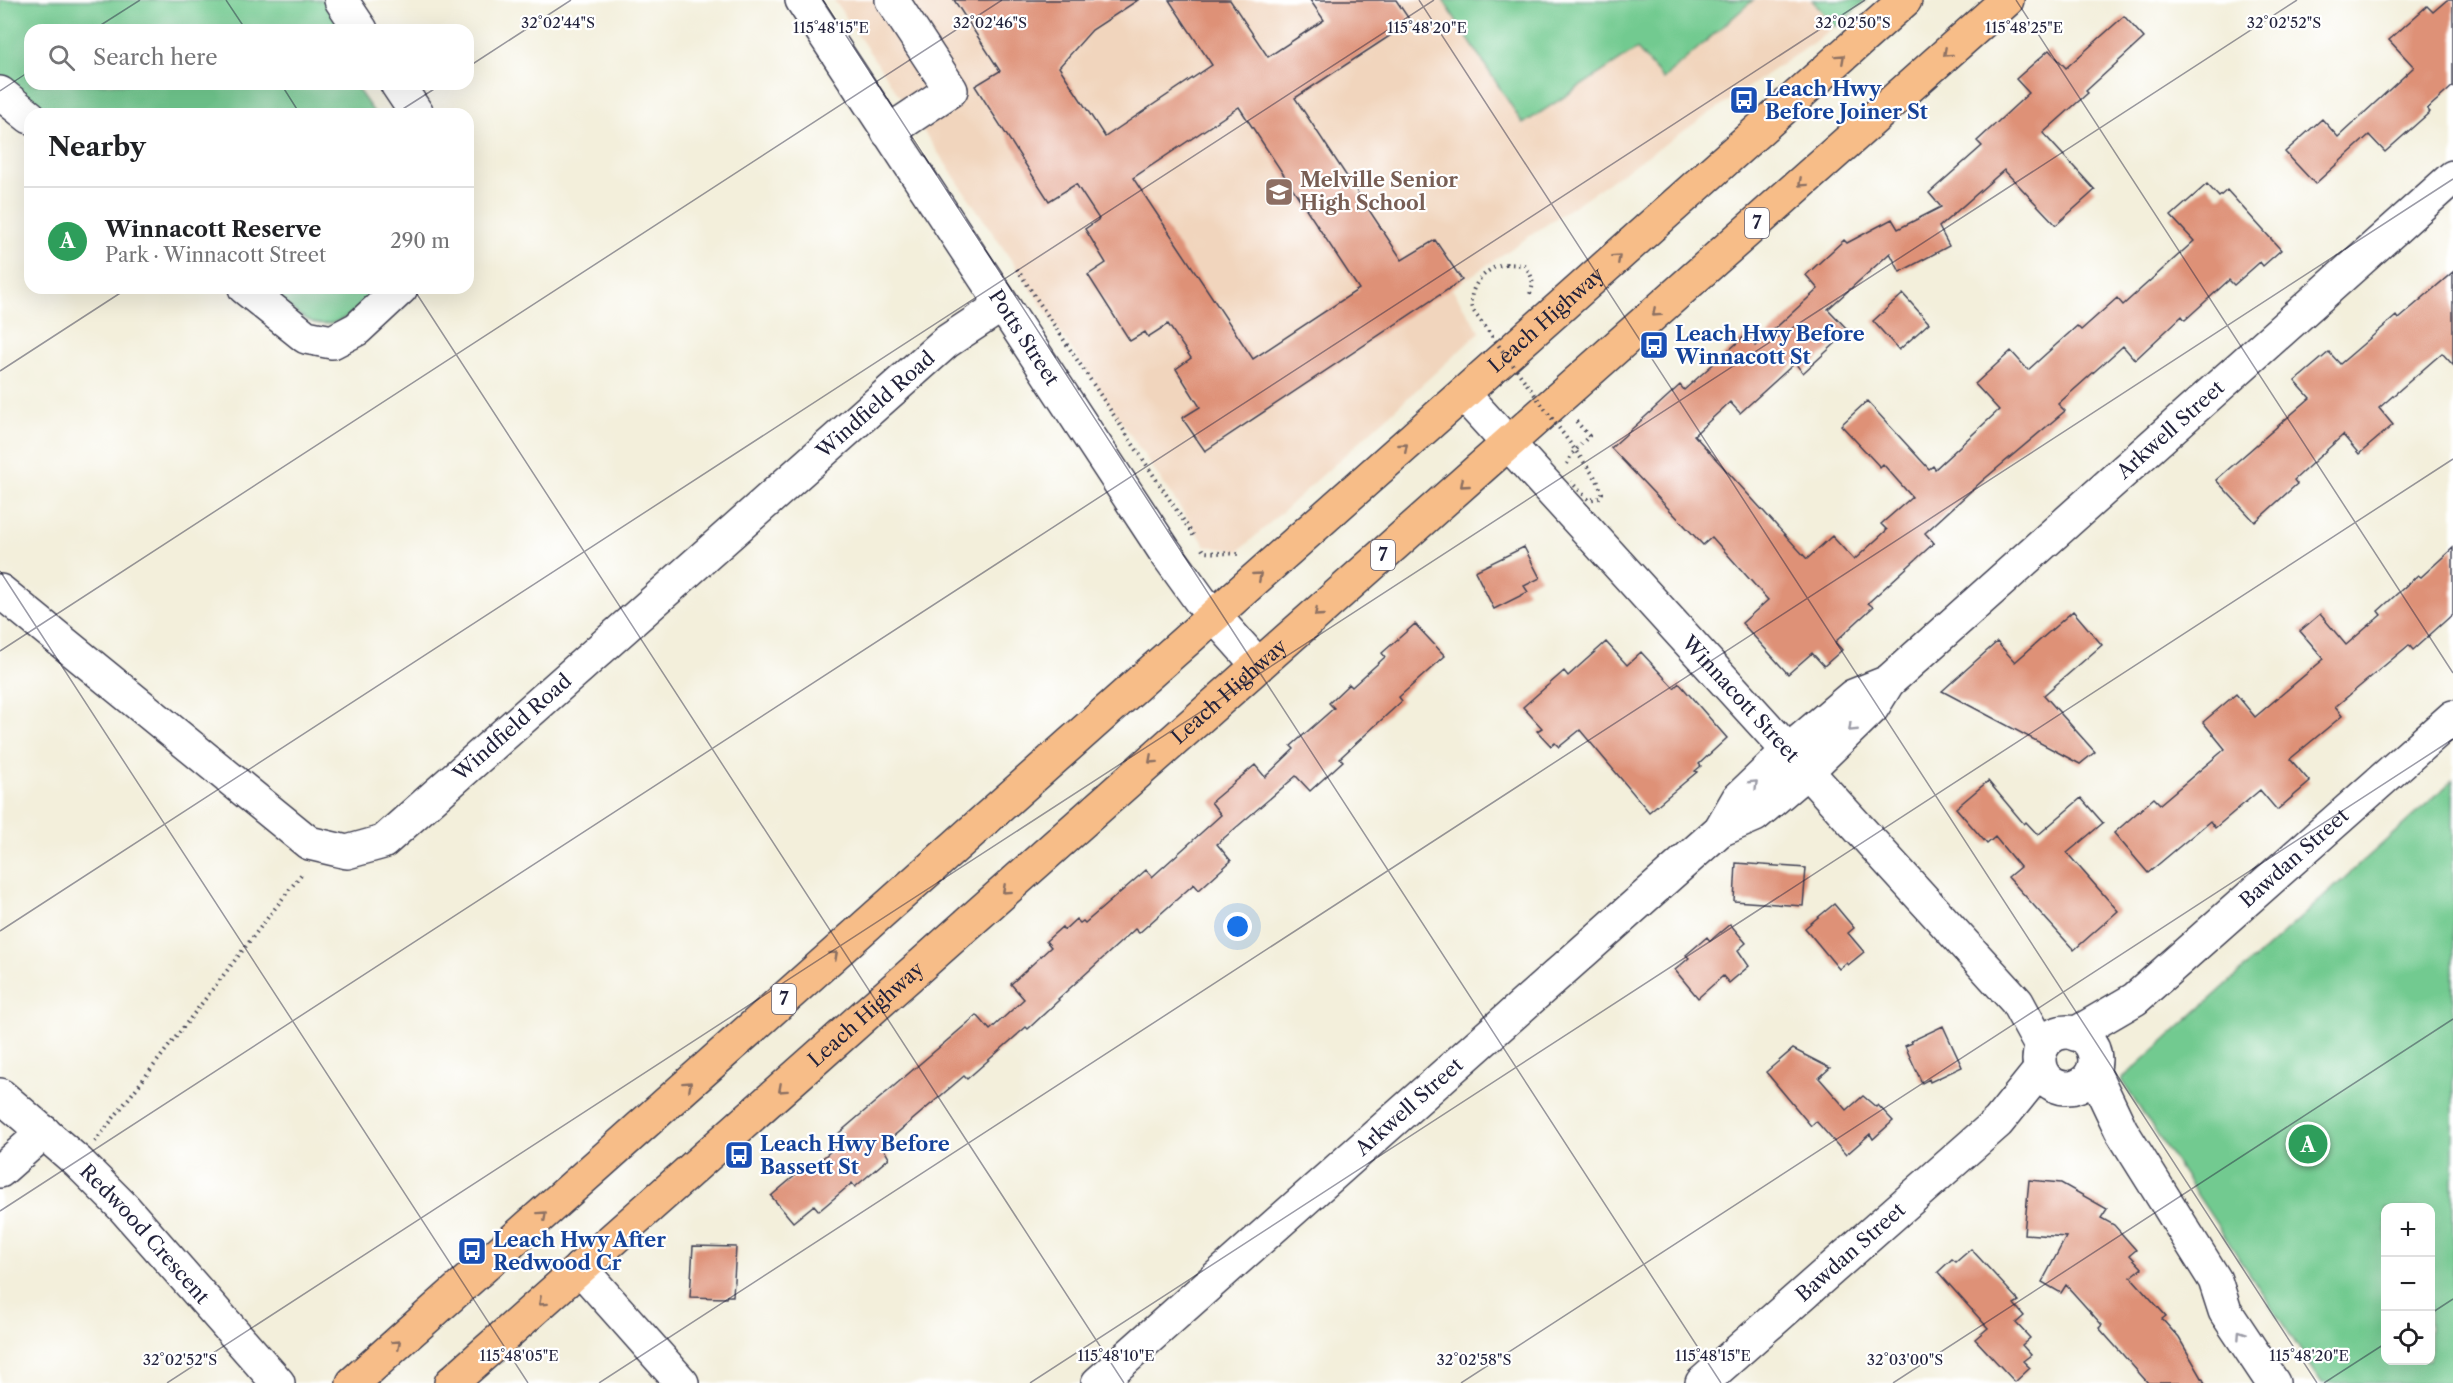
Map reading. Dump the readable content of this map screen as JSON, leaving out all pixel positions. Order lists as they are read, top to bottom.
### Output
{
  "streets": {
    "highway": ["7", "Leach Highway"],
    "street": [
      "Potts Street",
      "Windfield Road",
      "Arkwell Street",
      "Winnacott Street",
      "Bawdan Street",
      "Redwood Crescent"
    ]
  },
  "crossings": [
    ["Leach Highway", "Potts Street"],
    ["Leach Highway", "Winnacott Street"],
    ["Potts Street", "Windfield Road"],
    ["Arkwell Street", "Winnacott Street"],
    ["Winnacott Street", "Bawdan Street"]
  ],
  "places": {
    "bus stop": [
      "Leach Hwy Before Joiner St",
      "Leach Hwy Before Winnacott St",
      "Leach Hwy Before Bassett St",
      "Leach Hwy After Redwood Cr"
    ],
    "school or university": ["Melville Senior High School"]
  },
  "page": {
    "search": "Search here",
    "heading": "Nearby",
    "list": [
      {
        "mark": "A",
        "name": "Winnacott Reserve",
        "note": "Park · Winnacott Street",
        "value": "290 m"
      }
    ],
    "pins": "A",
    "map_buttons": ["+", "−"]
  },
  "coordinates": [
    "32°02'44\"S",
    "32°02'46\"S",
    "32°02'50\"S",
    "32°02'52\"S",
    "115°48'15\"E",
    "115°48'25\"E",
    "115°48'20\"E",
    "115°48'05\"E",
    "115°48'10\"E",
    "32°02'58\"S",
    "32°03'00\"S"
  ]
}
